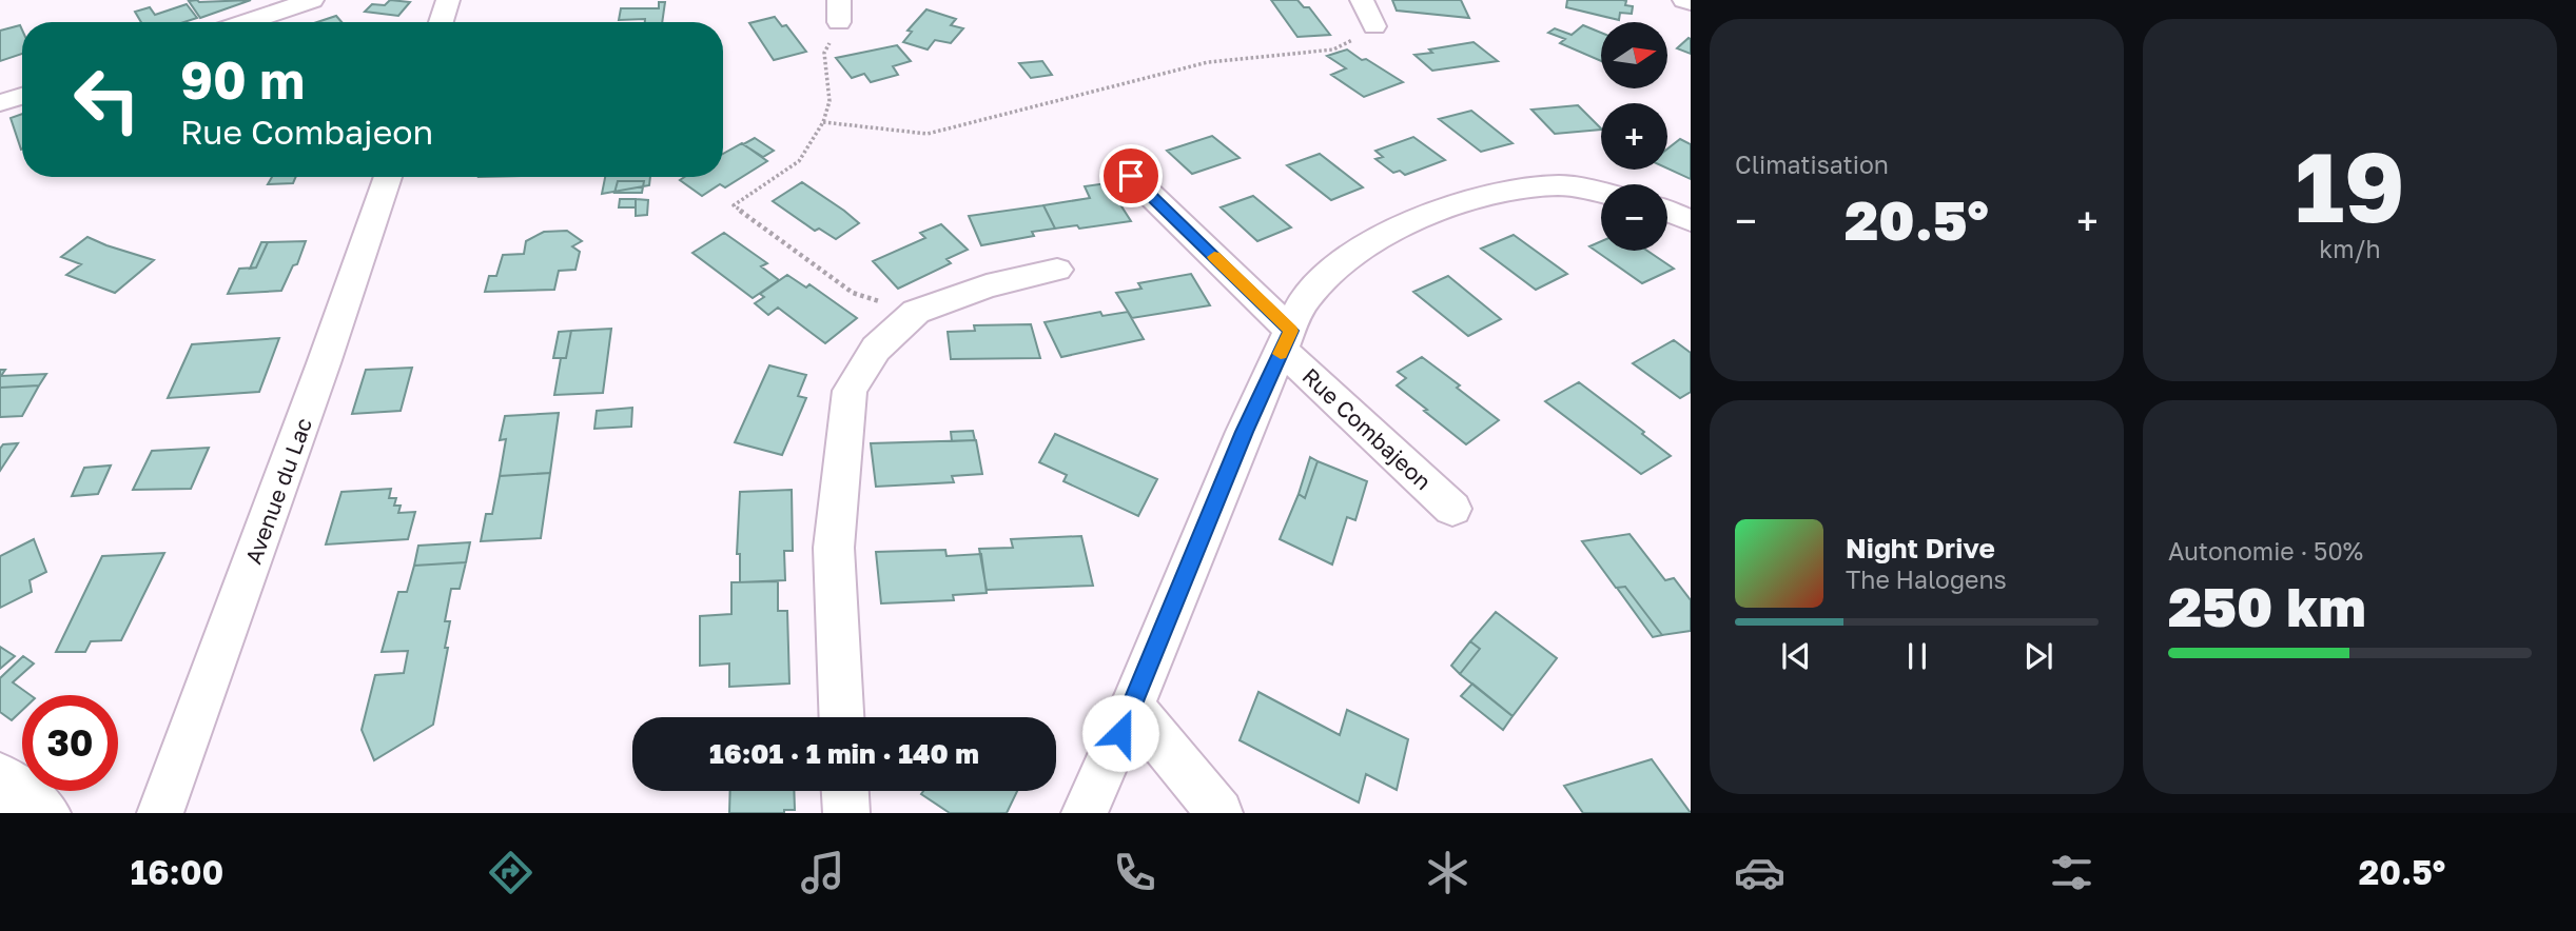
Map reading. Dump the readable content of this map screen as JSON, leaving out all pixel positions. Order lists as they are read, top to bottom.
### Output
{
  "streets": {
    "street": ["Rue Combajeon", "Avenue du Lac"]
  },
  "north": "right",
  "page": {
    "tile": [
      "Climatisation",
      ["19", "km/h"],
      ["Autonomie · 50%", "250 km"]
    ],
    "map_buttons": ["+", "−"],
    "turn": ["90 m", "Rue Combajeon"],
    "heat": ["−", "20.5°", "+"],
    "song": ["Night Drive", "The Halogens"],
    "limit": "30",
    "trip": "16:01 · 1 min · 140 m",
    "tabs": ["16:00", "20.5°"]
  }
}
